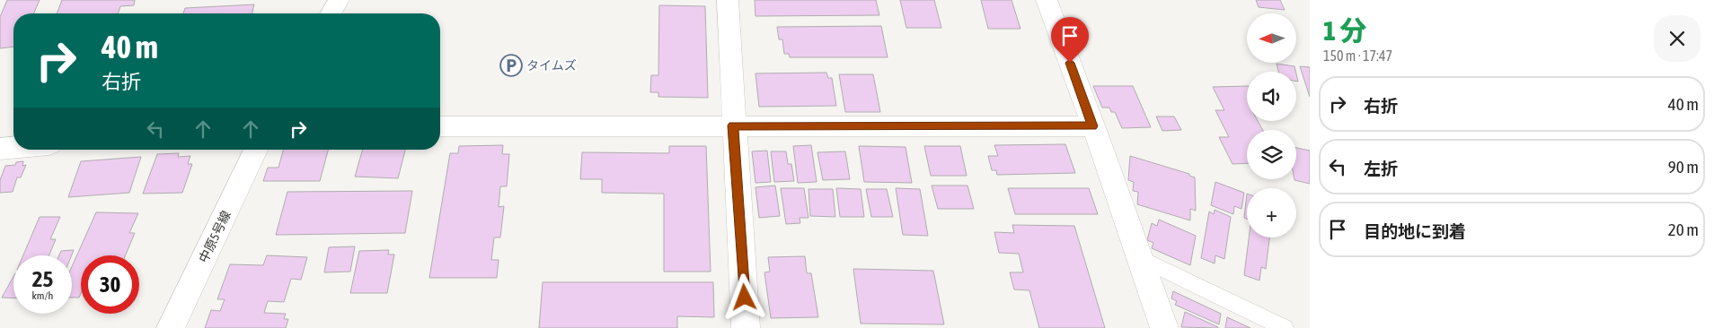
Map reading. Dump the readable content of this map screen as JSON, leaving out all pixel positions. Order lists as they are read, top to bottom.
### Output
{
  "streets": {
    "street": ["中原5号線"]
  },
  "places": {
    "parking": ["タイムズ"]
  },
  "north": "left",
  "page": {
    "heading": ["1 分", "150 m · 17:47"],
    "map_buttons": "+",
    "turn": ["40 m", "右折"],
    "list": [
      {
        "name": "右折",
        "value": "40 m"
      },
      {
        "name": "左折",
        "value": "90 m"
      },
      {
        "name": "目的地に到着",
        "value": "20 m"
      }
    ],
    "speed": "25 km/h",
    "limit": "30"
  }
}
